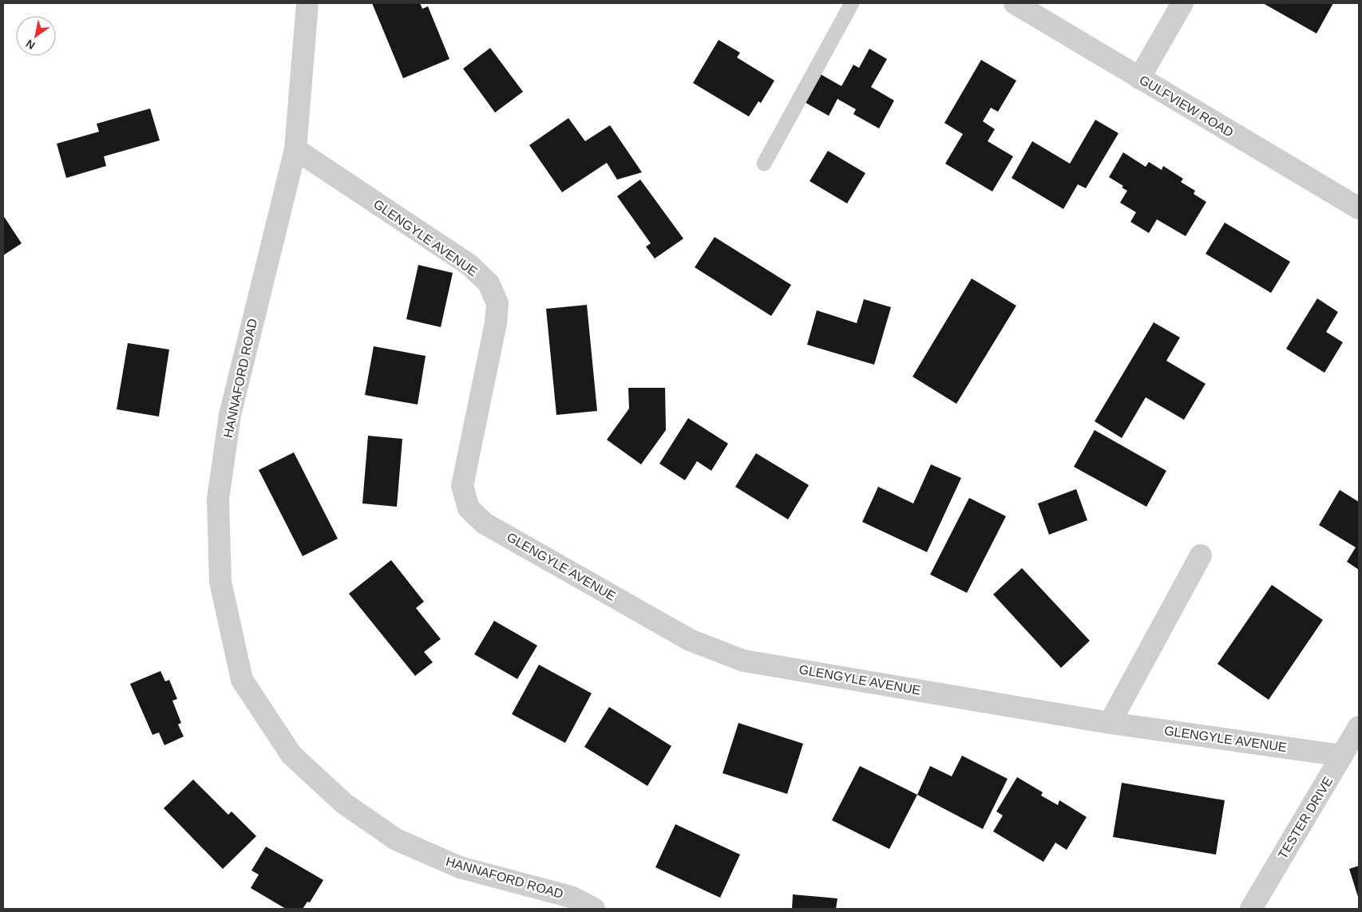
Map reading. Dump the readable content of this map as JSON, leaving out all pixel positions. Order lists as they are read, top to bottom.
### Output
{
  "streets": {
    "street": [
      "GULFVIEW ROAD",
      "GLENGYLE AVENUE",
      "HANNAFORD ROAD",
      "TESTER DRIVE"
    ]
  },
  "crossings": [
    ["GLENGYLE AVENUE", "HANNAFORD ROAD"],
    ["GLENGYLE AVENUE", "TESTER DRIVE"]
  ],
  "north": "bottom left"
}
